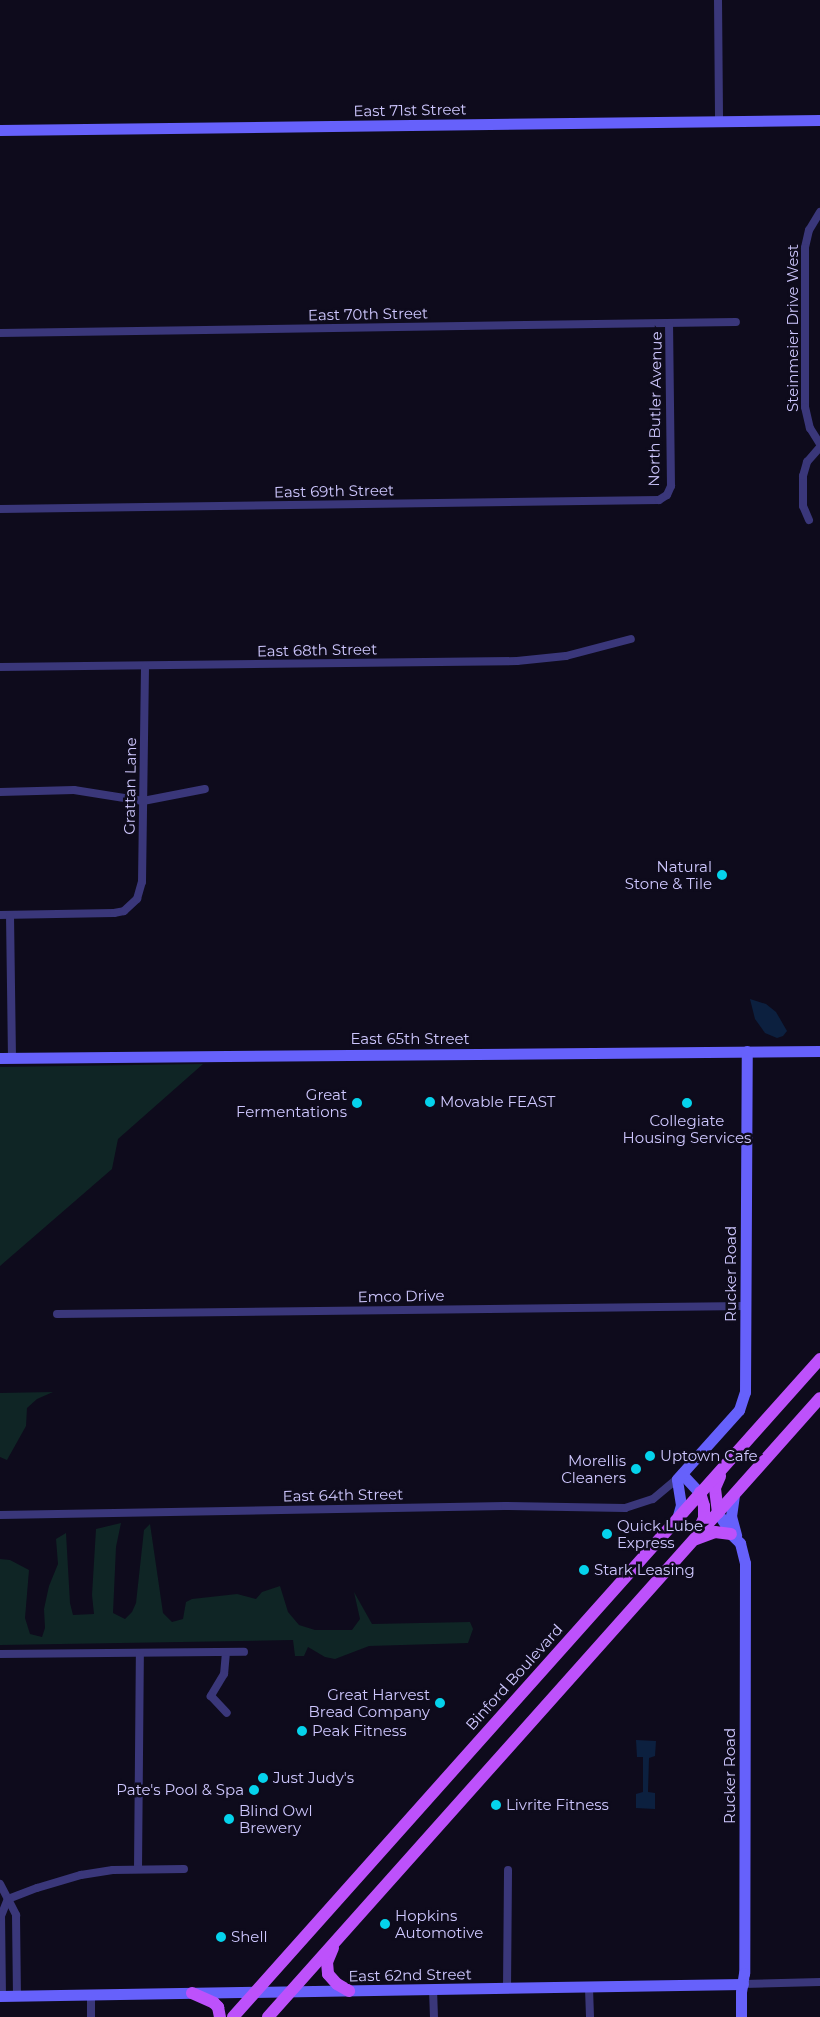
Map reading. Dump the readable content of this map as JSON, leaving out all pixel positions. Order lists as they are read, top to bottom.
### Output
{
  "streets": {
    "main road": ["Binford Boulevard"],
    "street": [
      "East 71st Street",
      "East 70th Street",
      "Steinmeier Drive West",
      "North Butler Avenue",
      "East 69th Street",
      "East 68th Street",
      "Grattan Lane",
      "East 65th Street",
      "Rucker Road",
      "Emco Drive",
      "East 64th Street",
      "East 62nd Street"
    ]
  },
  "crossings": [
    ["East 70th Street", "North Butler Avenue"],
    ["North Butler Avenue", "East 69th Street"],
    ["East 68th Street", "Grattan Lane"],
    ["East 65th Street", "Rucker Road"],
    ["Rucker Road", "Emco Drive"],
    ["Rucker Road", "East 64th Street"],
    ["Rucker Road", "East 62nd Street"],
    ["Binford Boulevard", "East 62nd Street"]
  ],
  "places": [
    "Natural Stone & Tile",
    "Movable FEAST",
    "Great Fermentations",
    "Collegiate Housing Services",
    "Uptown Cafe",
    "Morellis Cleaners",
    "Quick Lube Express",
    "Stark Leasing",
    "Great Harvest Bread Company",
    "Peak Fitness",
    "Just Judy's",
    "Pate's Pool & Spa",
    "Livrite Fitness",
    "Blind Owl Brewery",
    "Hopkins Automotive",
    "Shell"
  ]
}
